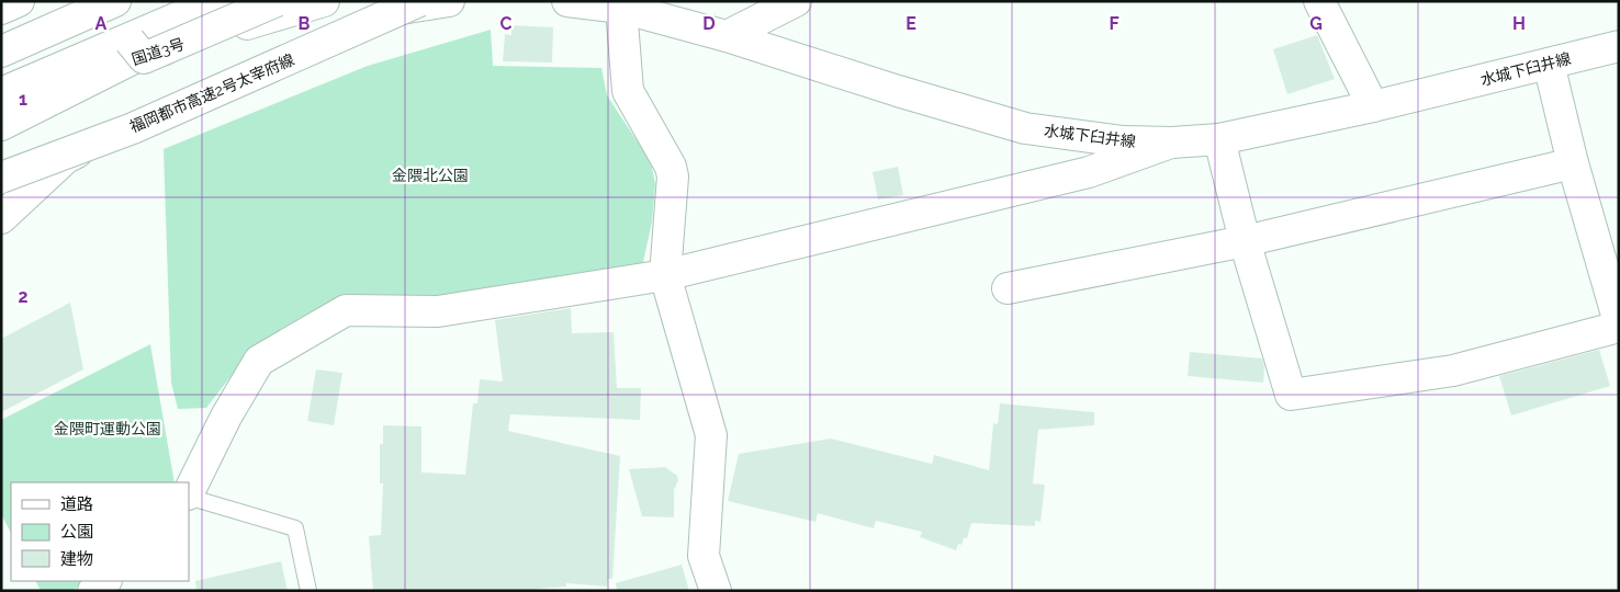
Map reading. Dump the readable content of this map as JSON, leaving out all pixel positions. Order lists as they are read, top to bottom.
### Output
{
  "streets": {
    "main road": ["国道3号", "水城下臼井線", "福岡都市高速2号太宰府線"]
  },
  "parks": ["金隈北公園", "金隈町運動公園"],
  "legend": ["道路", "公園", "建物"],
  "grid": {
    "columns": [
      "A",
      "B",
      "C",
      "D",
      "E",
      "F",
      "G",
      "H"
    ],
    "rows": ["1", "2"]
  }
}
